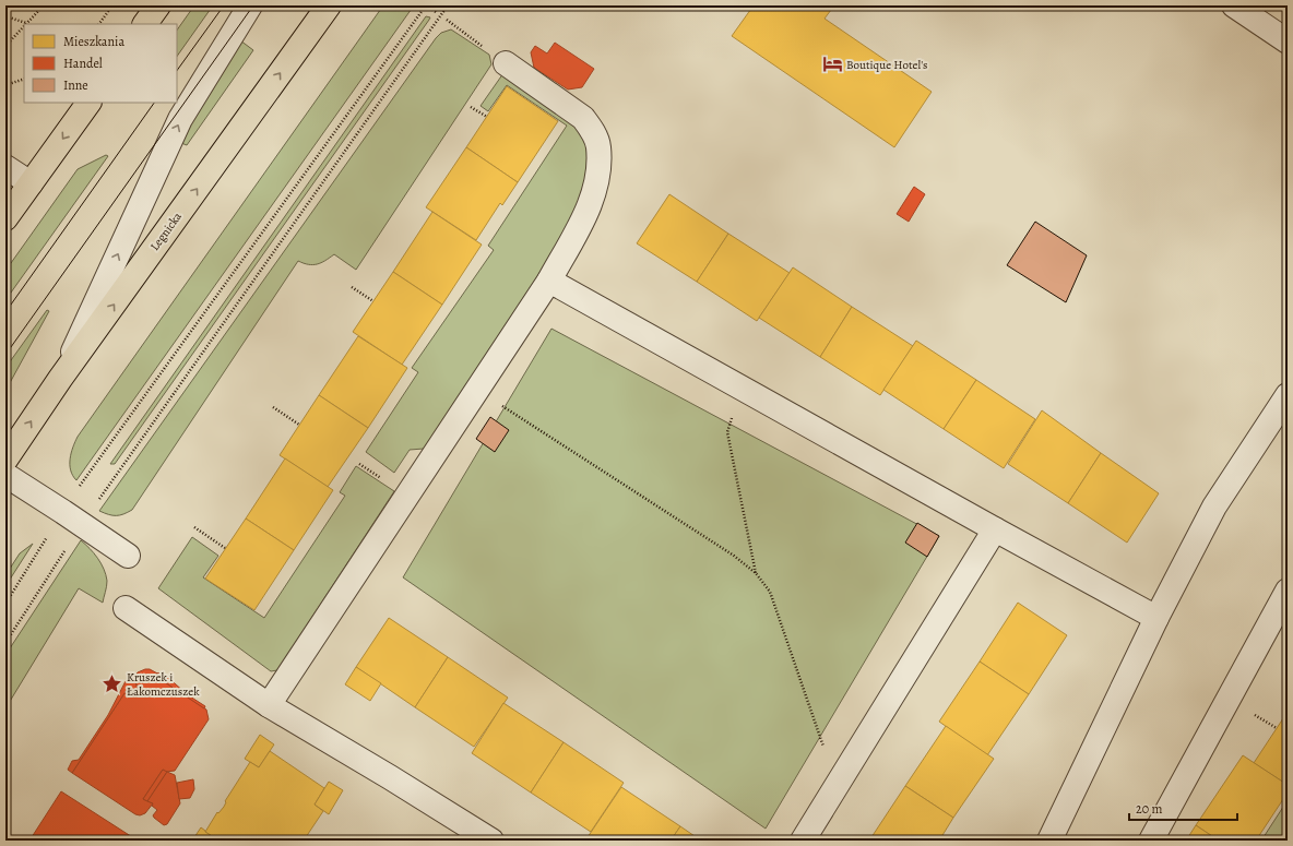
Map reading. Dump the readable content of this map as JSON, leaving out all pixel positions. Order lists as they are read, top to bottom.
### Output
{
  "streets": {
    "main road": ["Legnicka"]
  },
  "one_way": ["Legnicka"],
  "places": {
    "hotel": ["Boutique Hotel's"],
    "place": ["Kruszek i Łakomczuszek"]
  },
  "legend": ["Mieszkania", "Handel", "Inne"],
  "scale_bar": "20 m"
}
